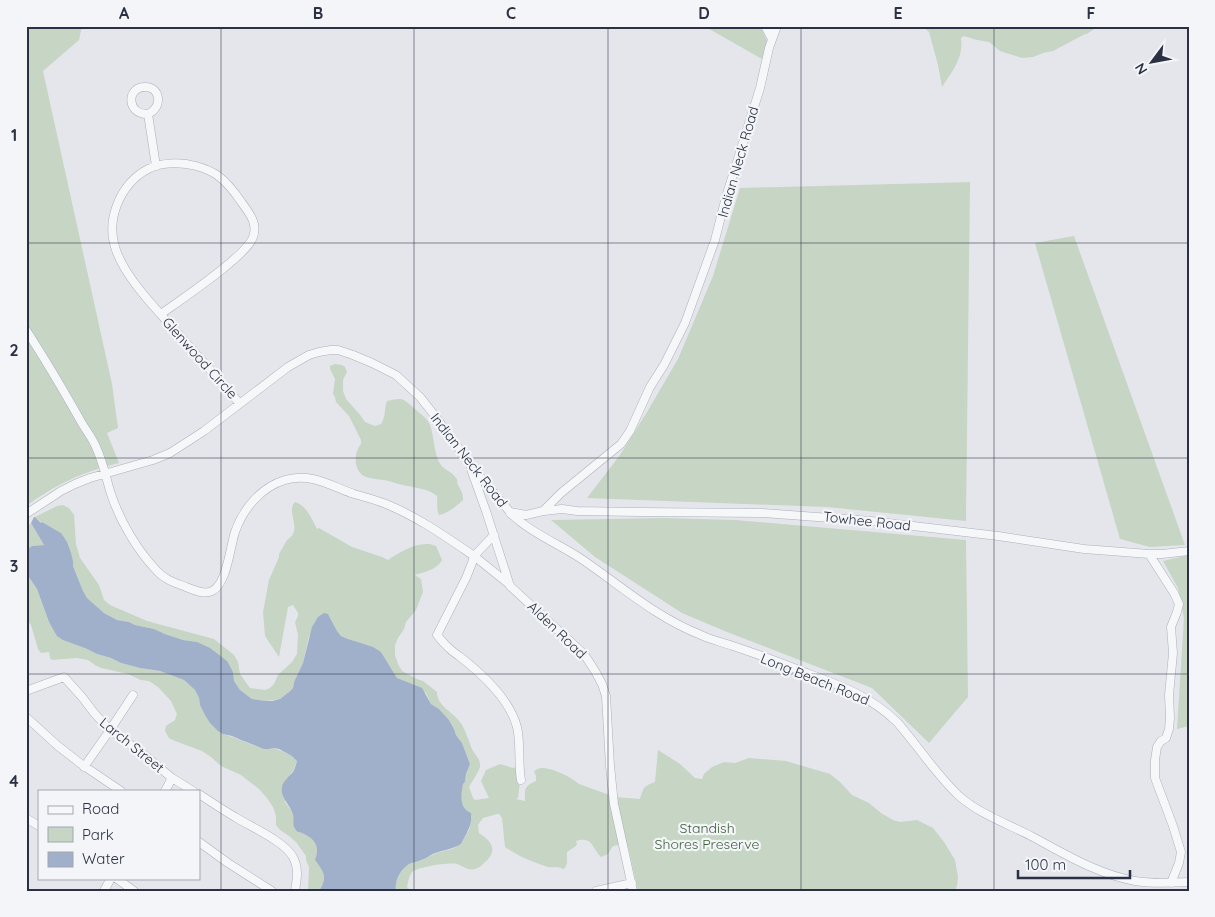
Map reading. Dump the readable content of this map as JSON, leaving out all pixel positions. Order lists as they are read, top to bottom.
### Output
{
  "streets": {
    "street": [
      "Indian Neck Road",
      "Glenwood Circle",
      "Towhee Road",
      "Alden Road",
      "Long Beach Road",
      "Larch Street"
    ]
  },
  "crossings": [
    ["Indian Neck Road", "Glenwood Circle"],
    ["Indian Neck Road", "Towhee Road"],
    ["Indian Neck Road", "Alden Road"],
    ["Indian Neck Road", "Long Beach Road"]
  ],
  "parks": ["Standish Shores Preserve"],
  "legend": ["Road", "Park", "Water"],
  "scale_bar": "100 m",
  "north": "bottom left",
  "grid": {
    "columns": [
      "A",
      "B",
      "C",
      "D",
      "E",
      "F"
    ],
    "rows": [
      "1",
      "2",
      "3",
      "4"
    ]
  }
}
